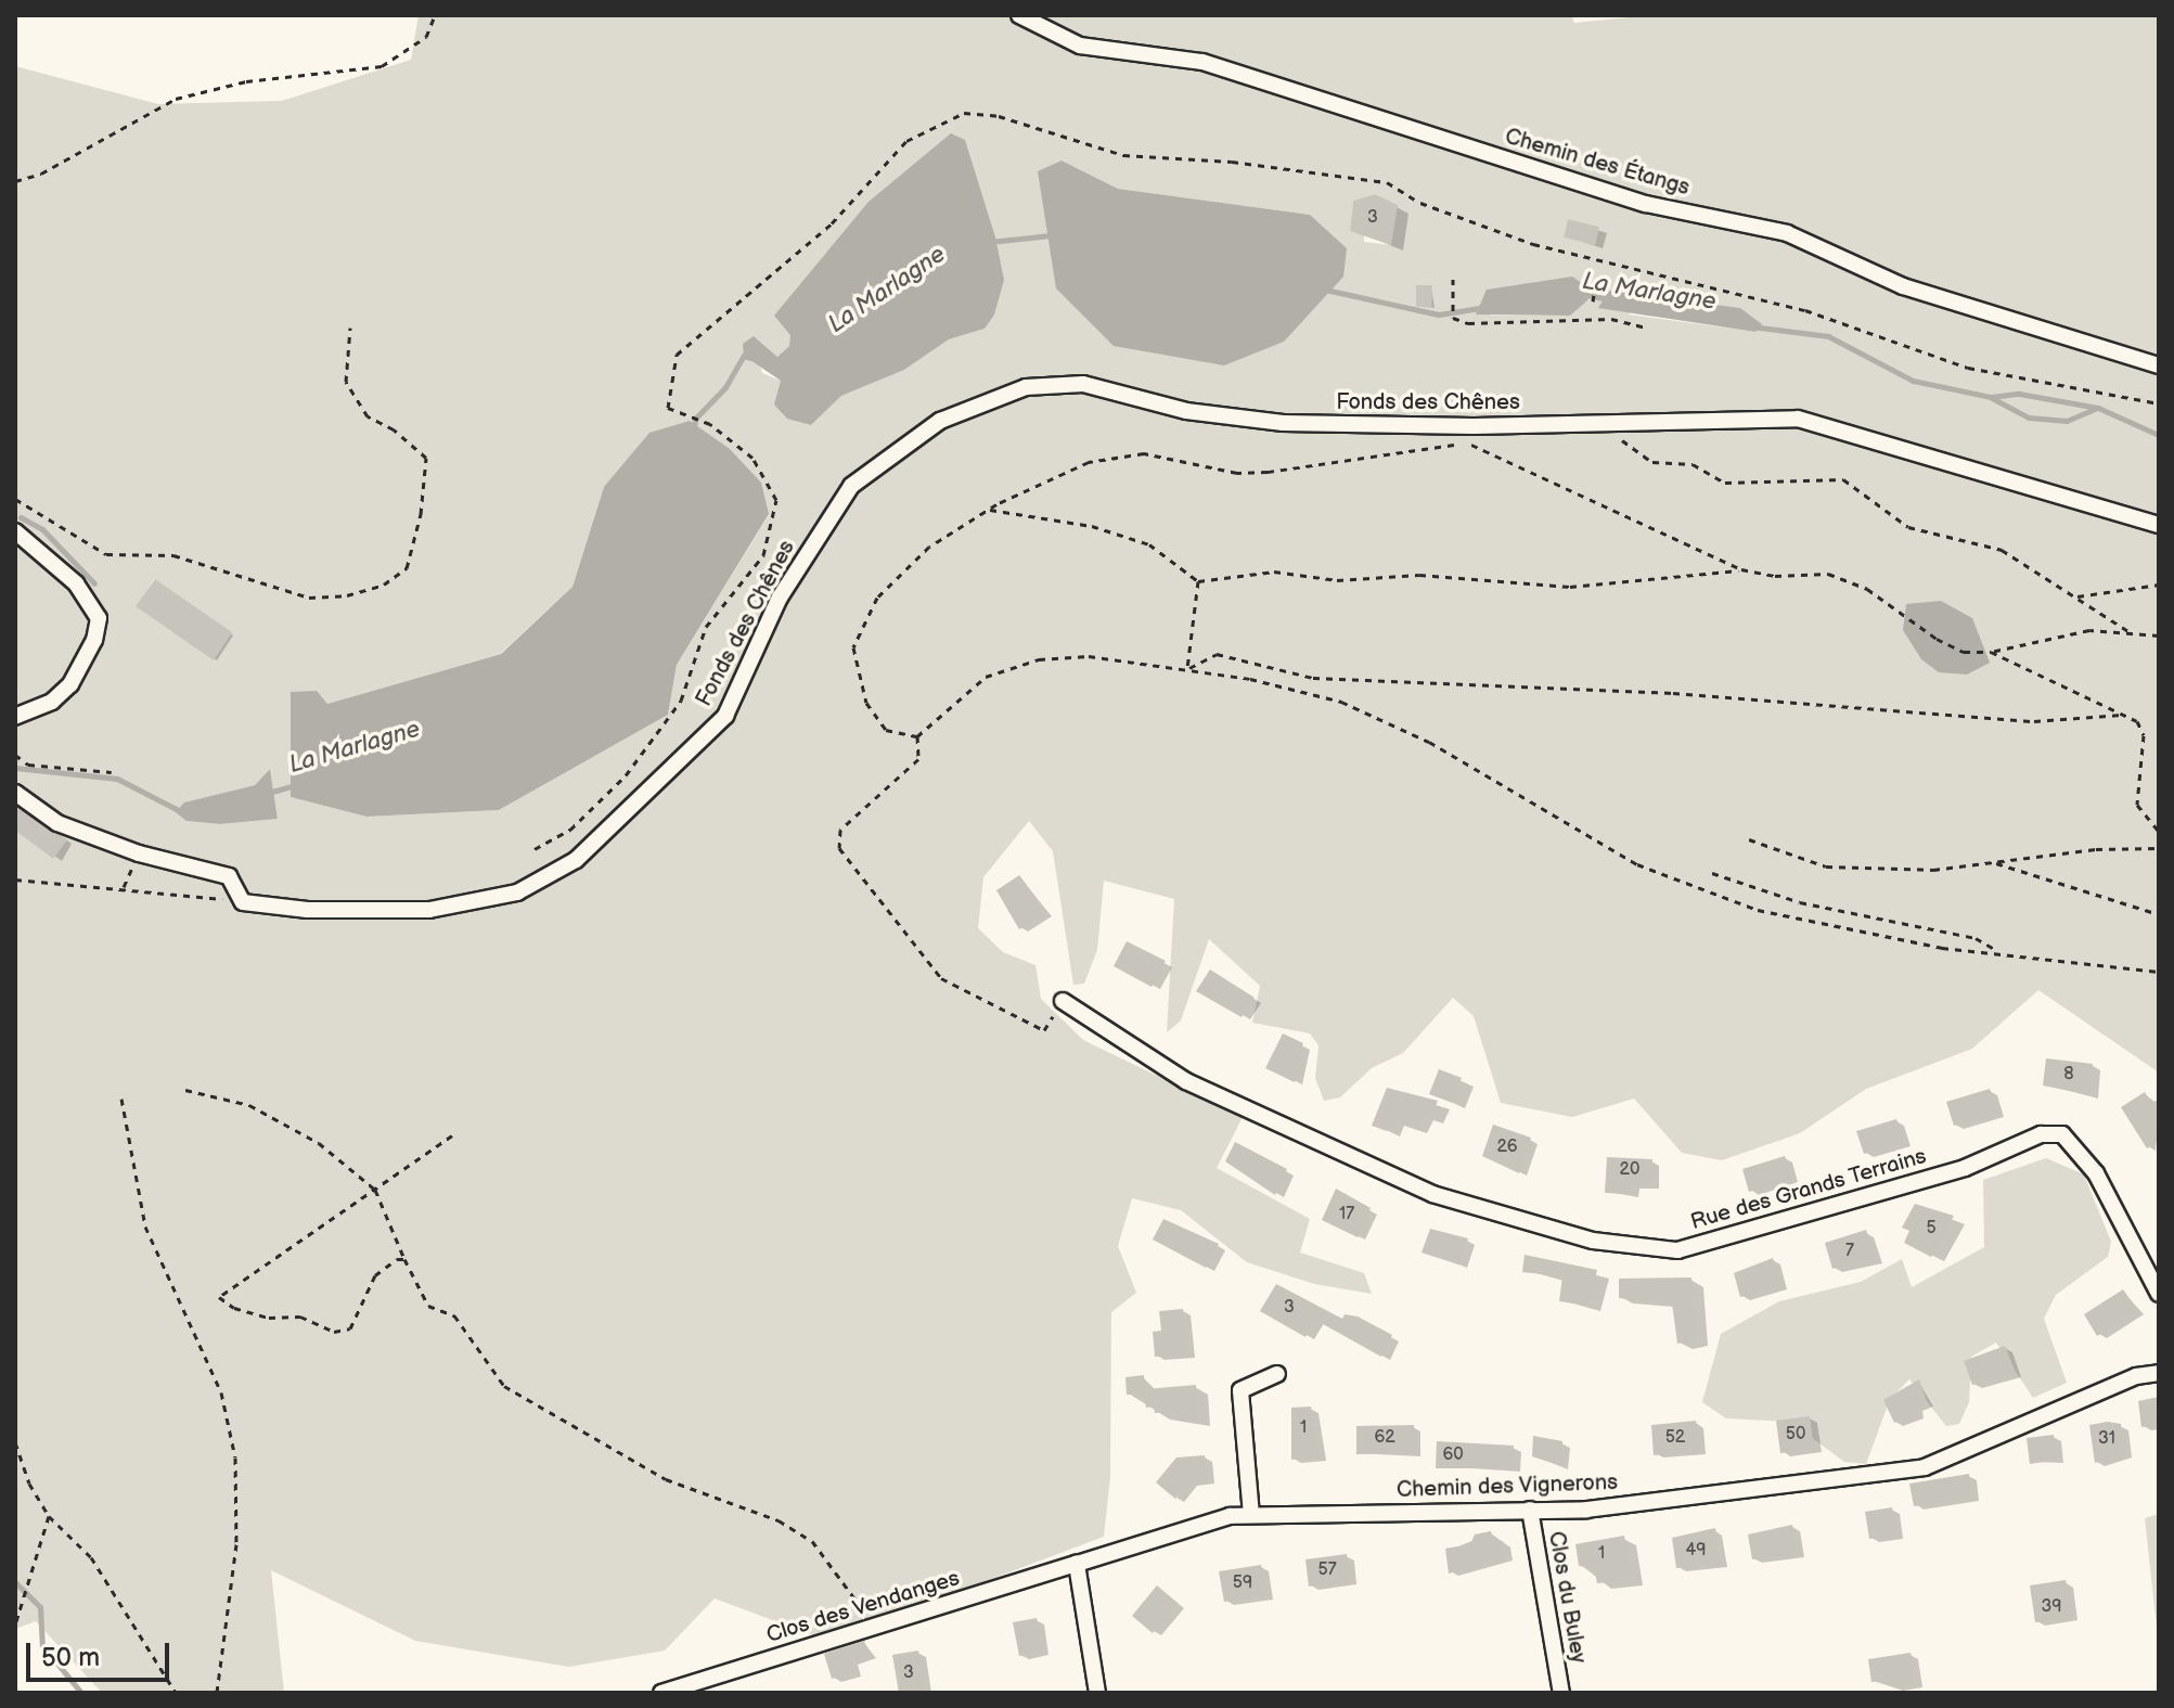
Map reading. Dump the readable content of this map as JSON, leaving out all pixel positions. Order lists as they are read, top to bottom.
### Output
{
  "streets": {
    "street": [
      "Chemin des Étangs",
      "Fonds des Chênes",
      "Rue des Grands Terrains",
      "Chemin des Vignerons",
      "Clos du Buley",
      "Clos des Vendanges"
    ]
  },
  "crossings": [
    ["Chemin des Vignerons", "Clos du Buley"],
    ["Chemin des Vignerons", "Clos des Vendanges"]
  ],
  "water": ["La Marlagne"],
  "house_numbers": [
    "3",
    "8",
    "26",
    "20",
    "17",
    "5",
    "7",
    "3",
    "1",
    "50",
    "62",
    "52",
    "31",
    "60",
    "49",
    "1",
    "57",
    "59",
    "39",
    "3"
  ],
  "scale_bar": "50 m"
}
